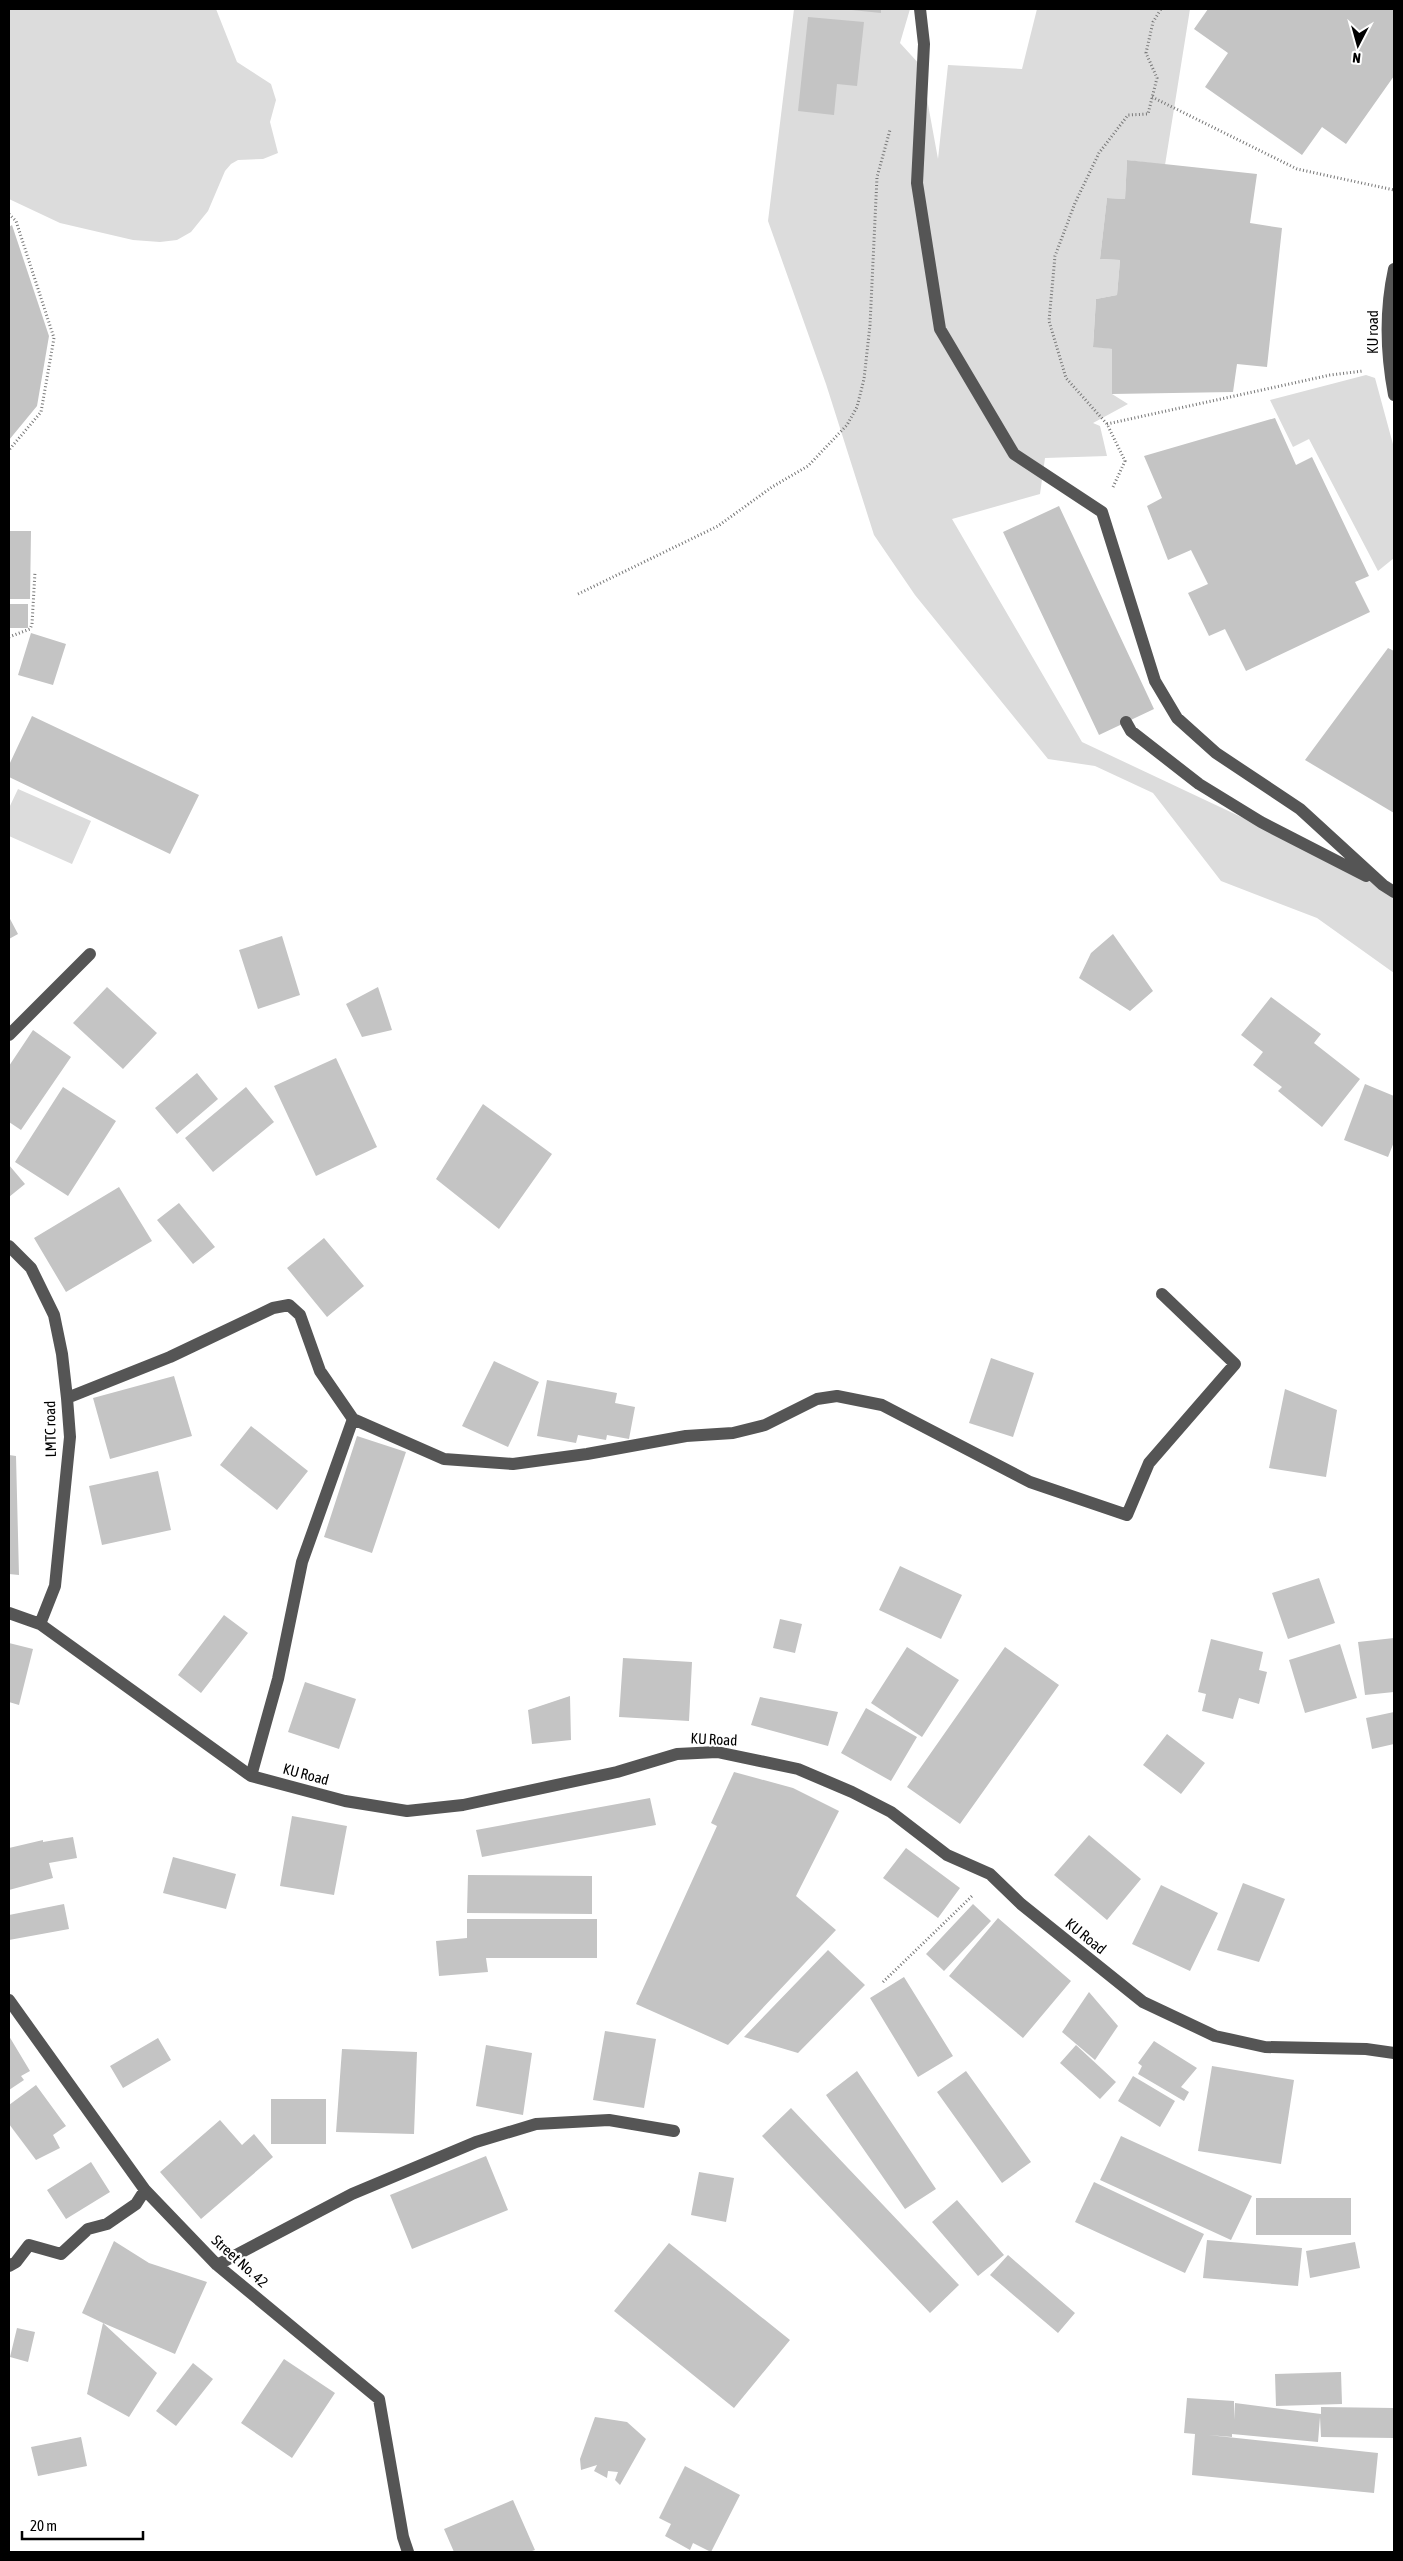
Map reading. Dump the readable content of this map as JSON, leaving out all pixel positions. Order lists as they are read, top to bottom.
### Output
{
  "streets": {
    "street": [
      "KU road",
      "LMTC road",
      "KU Road",
      "Street No. 42"
    ]
  },
  "crossings": [
    ["LMTC road", "KU Road"]
  ],
  "scale_bar": "20 m",
  "north": "bottom"
}
